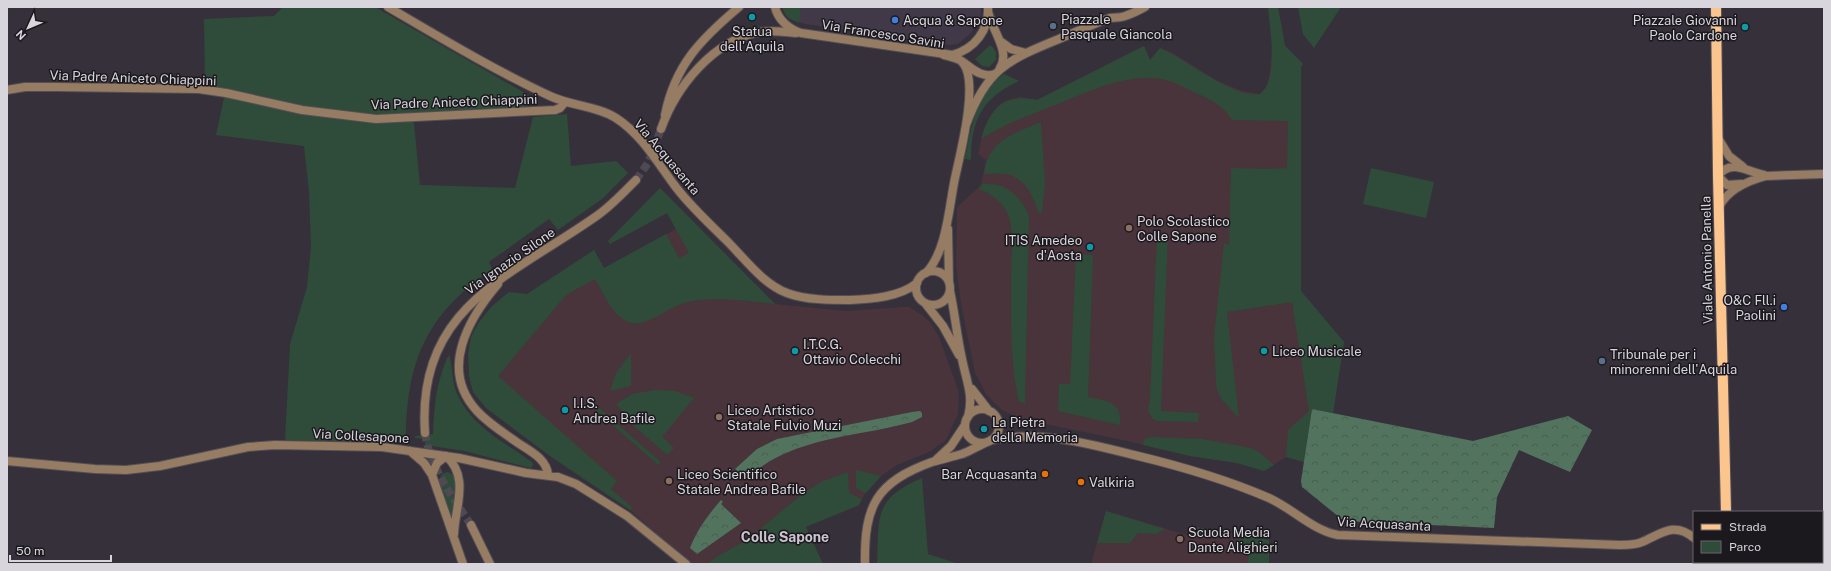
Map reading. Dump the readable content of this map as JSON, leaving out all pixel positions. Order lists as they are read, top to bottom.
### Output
{
  "streets": {
    "main road": ["Viale Antonio Panella"],
    "street": [
      "Via Francesco Savini",
      "Via Padre Aniceto Chiappini",
      "Via Acquasanta",
      "Via Ignazio Silone",
      "Via Collesapone"
    ]
  },
  "crossings": [
    ["Via Padre Aniceto Chiappini", "Via Acquasanta"]
  ],
  "districts": ["Colle Sapone"],
  "places": [
    "Statua dell'Aquila",
    "Acqua & Sapone",
    "Piazzale Pasquale Giancola",
    "Piazzale Giovanni Paolo Cardone",
    "Polo Scolastico Colle Sapone",
    "ITIS Amedeo d'Aosta",
    "O&C Fll.i Paolini",
    "I.T.C.G. Ottavio Colecchi",
    "Liceo Musicale",
    "Tribunale per i minorenni dell'Aquila",
    "I.I.S. Andrea Bafile",
    "Liceo Artistico Statale Fulvio Muzi",
    "La Pietra della Memoria",
    "Bar Acquasanta",
    "Liceo Scientifico Statale Andrea Bafile",
    "Valkiria",
    "Scuola Media Dante Alighieri"
  ],
  "legend": ["Strada", "Parco"],
  "scale_bar": "50 m",
  "north": "bottom left"
}
